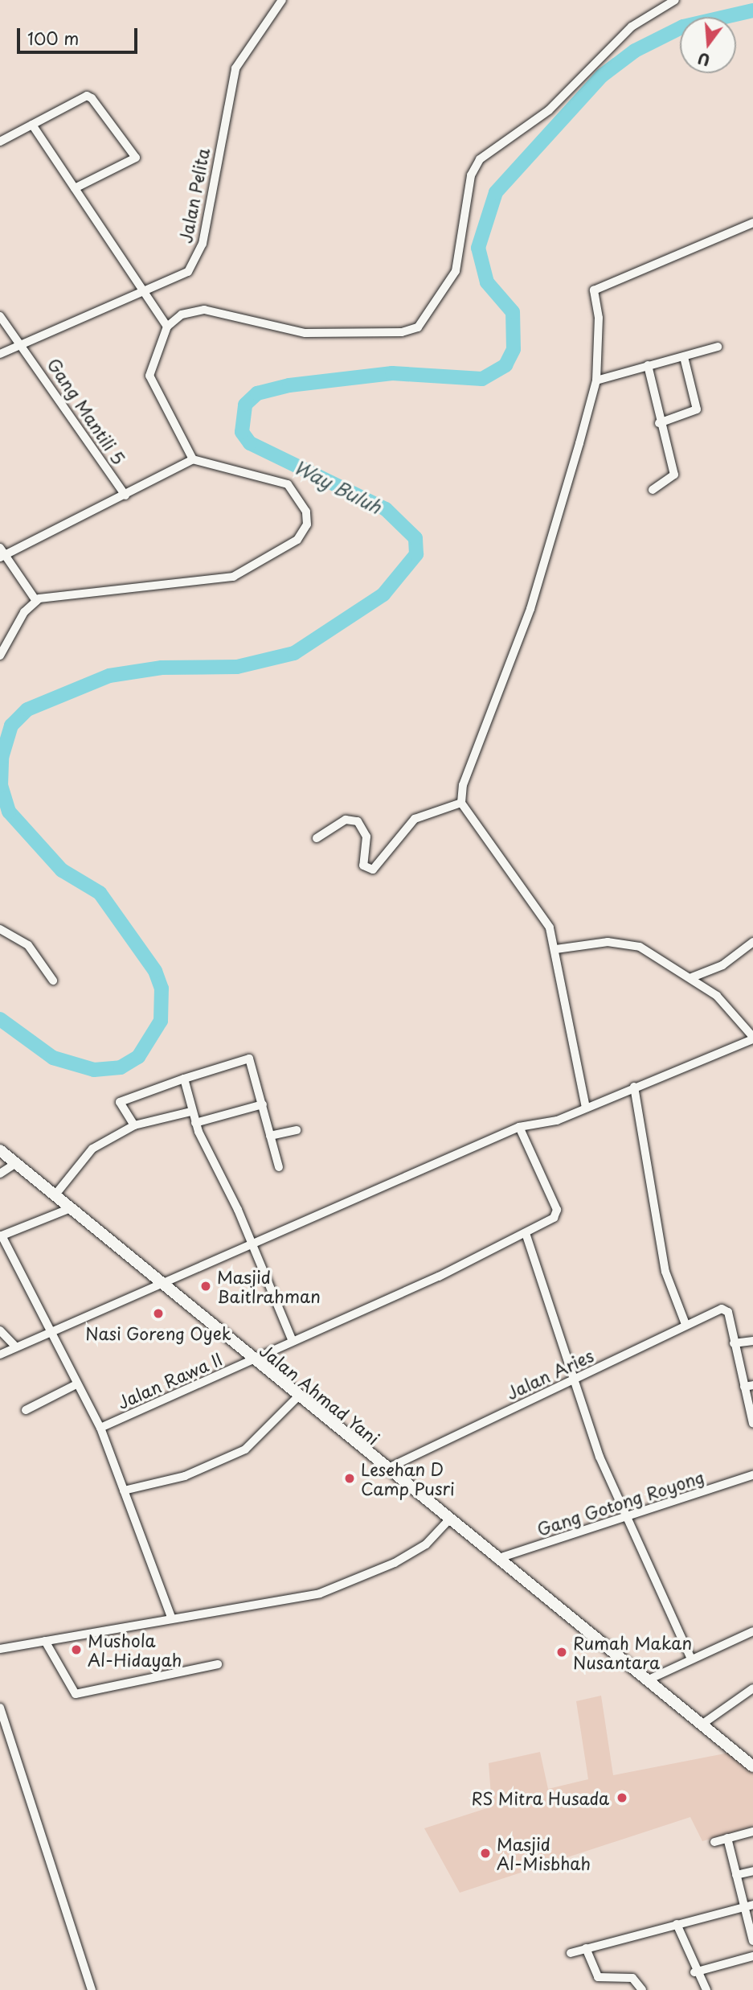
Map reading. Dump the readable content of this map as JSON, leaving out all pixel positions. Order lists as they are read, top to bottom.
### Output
{
  "streets": {
    "highway": ["Jalan Ahmad Yani"],
    "street": [
      "Jalan Pelita",
      "Gang Mantili 5",
      "Jalan Aries",
      "Jalan Rawa II",
      "Gang Gotong Royong"
    ]
  },
  "crossings": [
    ["Jalan Pelita", "Gang Mantili 5"],
    ["Jalan Aries", "Jalan Ahmad Yani"],
    ["Jalan Rawa II", "Jalan Ahmad Yani"],
    ["Jalan Ahmad Yani", "Gang Gotong Royong"]
  ],
  "water": ["Way Buluh"],
  "places": [
    "Masjid Baitlrahman",
    "Nasi Goreng Oyek",
    "Lesehan D Camp Pusri",
    "Mushola Al-Hidayah",
    "Rumah Makan Nusantara",
    "RS Mitra Husada",
    "Masjid Al-Misbhah"
  ],
  "scale_bar": "100 m",
  "north": "bottom"
}
